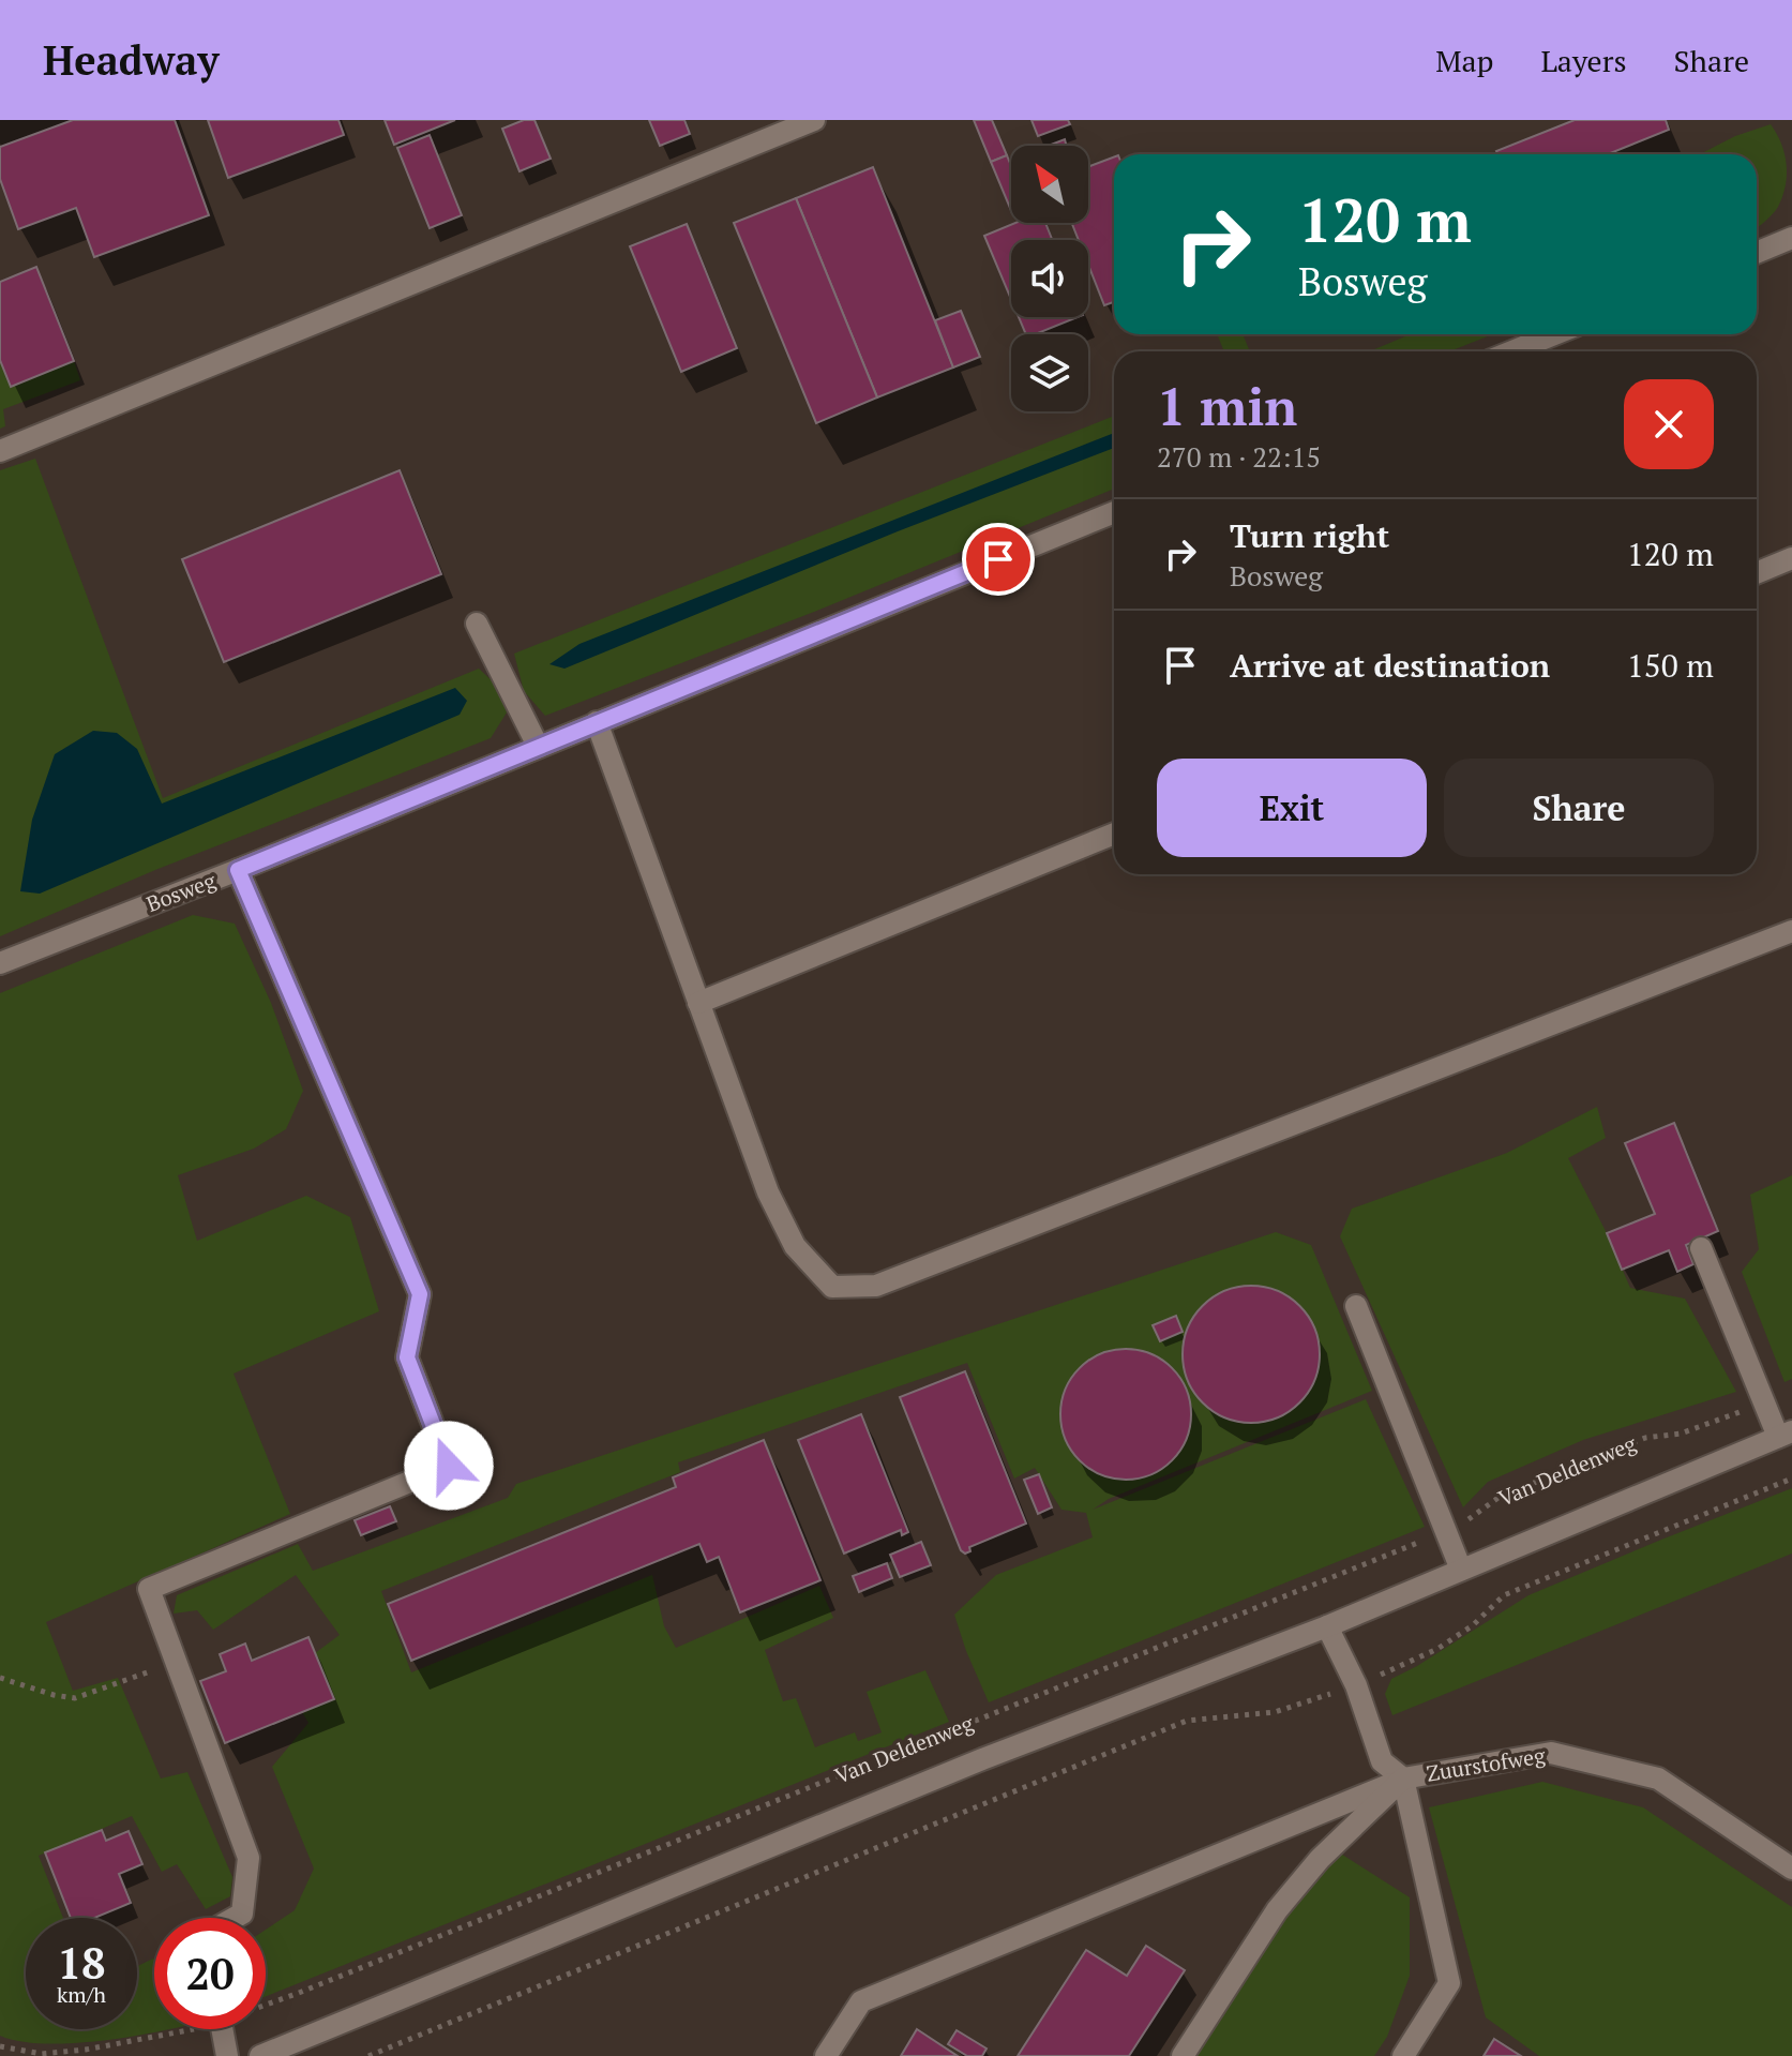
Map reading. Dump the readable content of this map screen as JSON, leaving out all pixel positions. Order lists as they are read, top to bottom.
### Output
{
  "streets": {
    "lane": ["Bosweg", "Van Deldenweg", "Zuurstofweg"]
  },
  "north": "top left",
  "page": {
    "header": "Headway",
    "nav": ["Map", "Layers", "Share"],
    "turn": ["120 m", "Bosweg"],
    "heading": ["1 min", "270 m · 22:15"],
    "list": [
      {
        "name": "Turn right",
        "note": "Bosweg",
        "value": "120 m"
      },
      {
        "name": "Arrive at destination",
        "value": "150 m"
      }
    ],
    "buttons": ["Exit", "Share"],
    "speed": "18 km/h",
    "limit": "20"
  }
}
